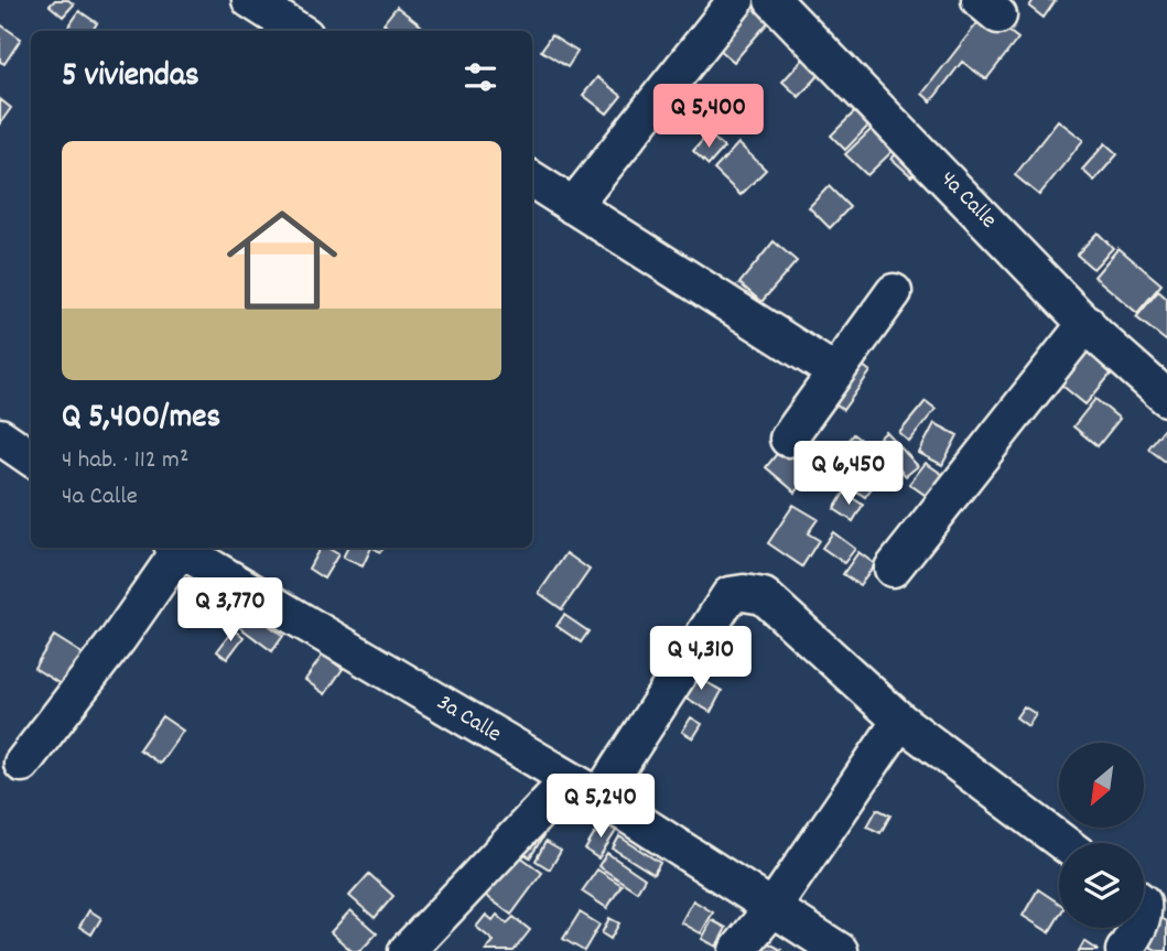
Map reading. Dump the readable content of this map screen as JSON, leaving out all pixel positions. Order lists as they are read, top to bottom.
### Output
{
  "streets": {
    "street": ["4a Calle", "3a Calle"]
  },
  "north": "bottom left",
  "page": {
    "heading": "5 viviendas",
    "price": [
      "Q 5,400",
      "Q 6,450",
      "Q 3,770",
      "Q 4,310",
      "Q 5,240"
    ],
    "list": [
      {
        "name": "Q 5,400/mes",
        "note": "4 hab. · 112 m² · 4a Calle"
      }
    ]
  }
}
